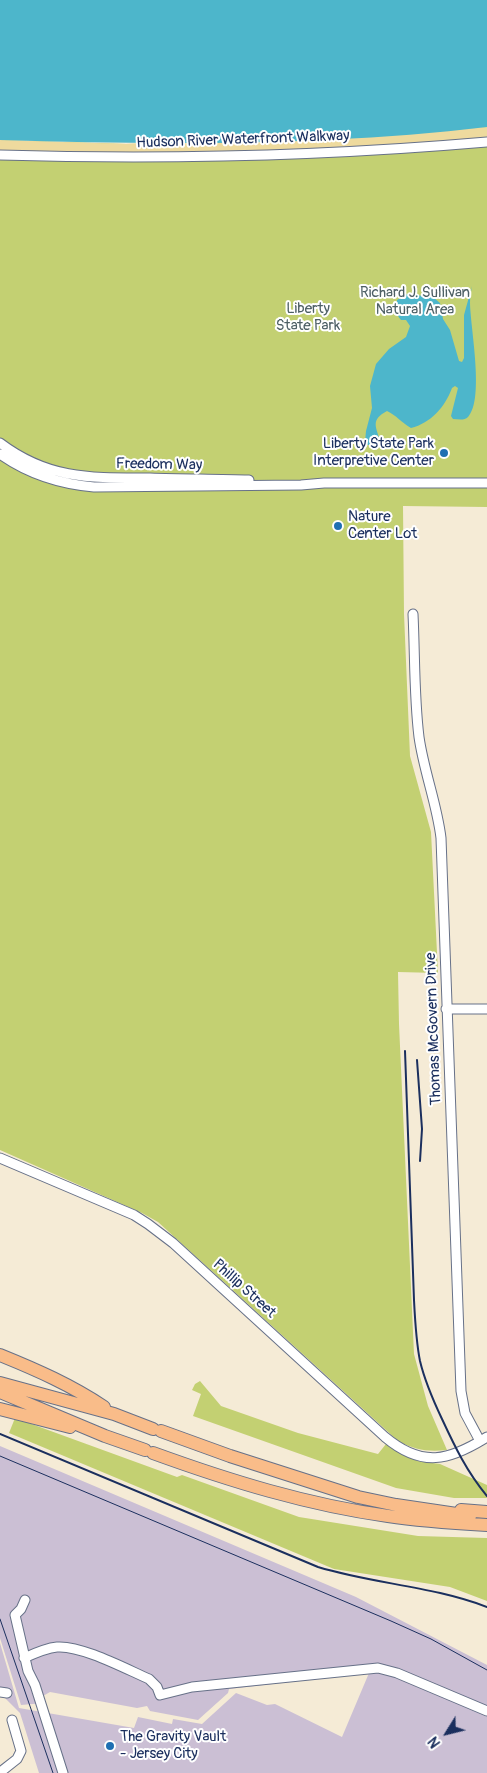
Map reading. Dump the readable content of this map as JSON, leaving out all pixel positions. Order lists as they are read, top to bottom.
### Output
{
  "streets": {
    "street": [
      "Hudson River Waterfront Walkway",
      "Freedom Way",
      "Thomas McGovern Drive",
      "Phillip Street"
    ]
  },
  "crossings": [
    ["Thomas McGovern Drive", "Phillip Street"]
  ],
  "parks": ["Richard J. Sullivan Natural Area", "Liberty State Park"],
  "places": ["Liberty State Park Interpretive Center", "Nature Center Lot", "The Gravity Vault - Jersey City"],
  "north": "bottom left"
}
